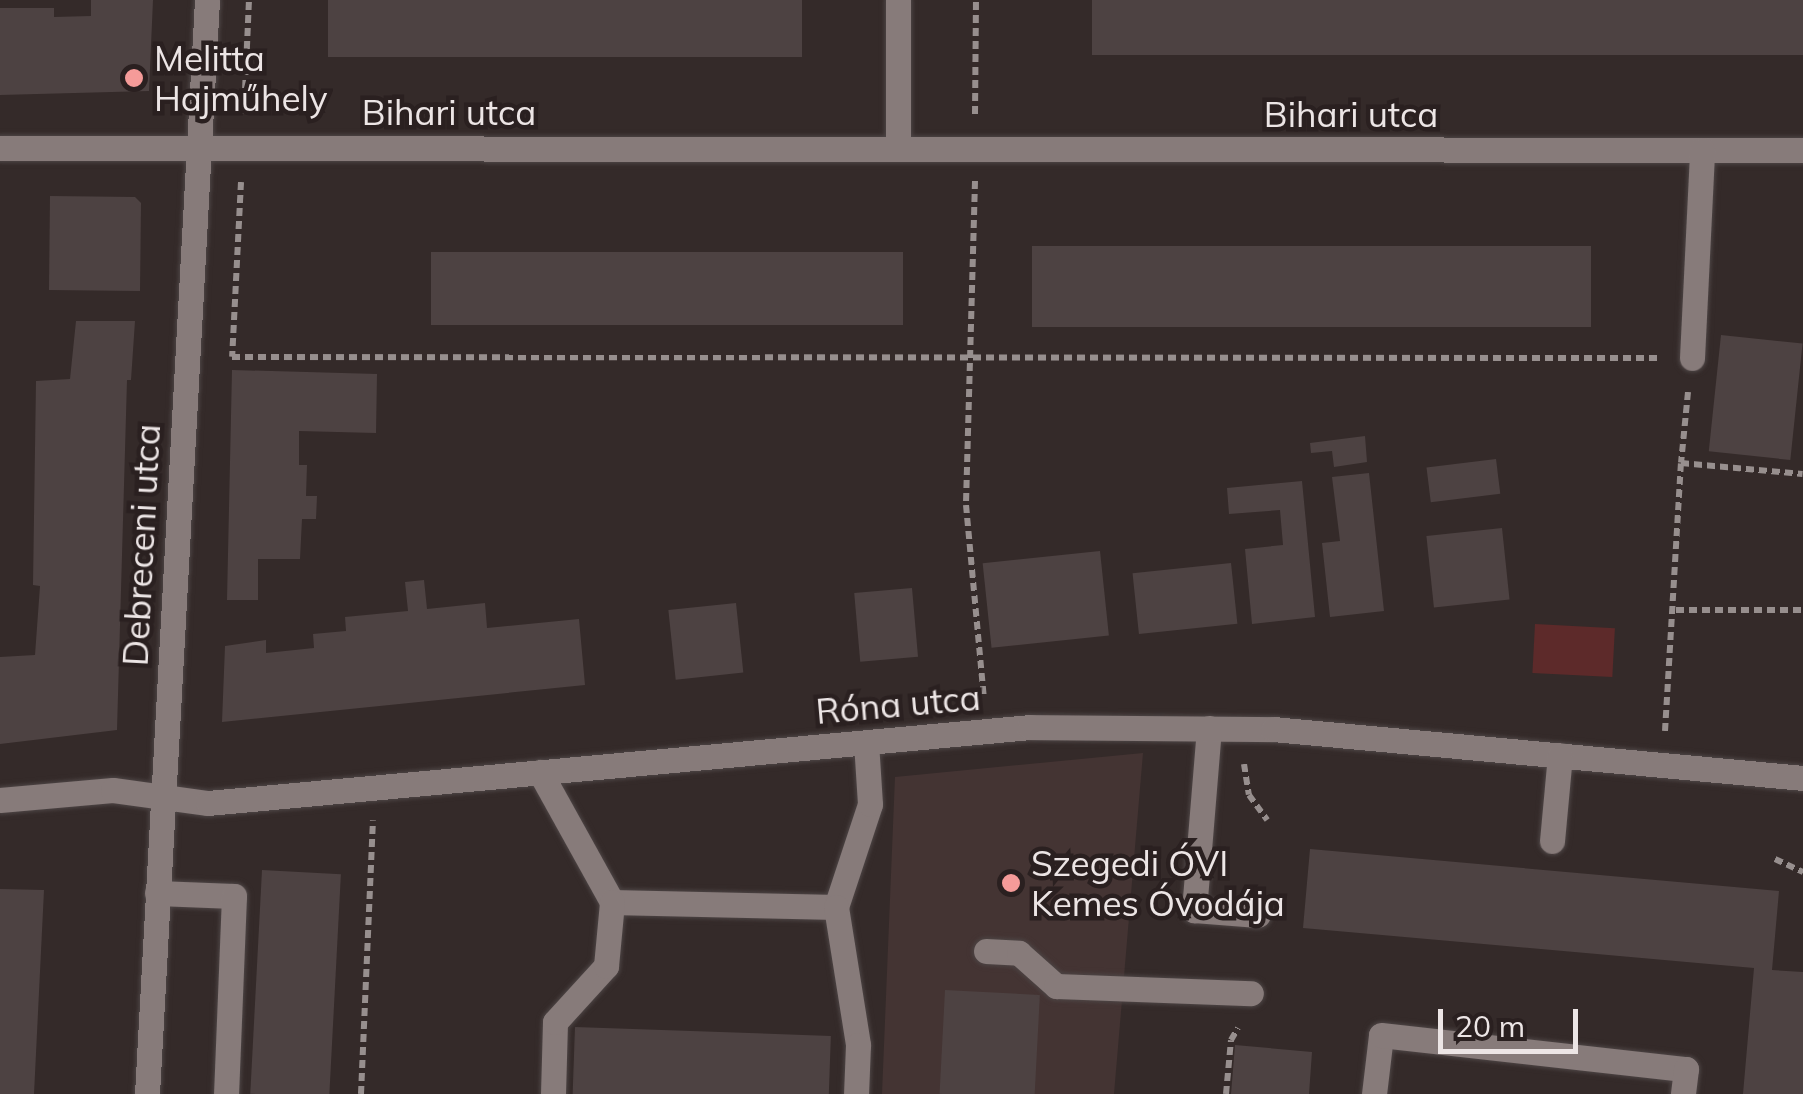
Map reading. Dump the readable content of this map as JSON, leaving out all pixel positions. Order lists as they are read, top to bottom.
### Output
{
  "streets": {
    "street": ["Bihari utca", "Debreceni utca", "Róna utca"]
  },
  "crossings": [
    ["Bihari utca", "Debreceni utca"],
    ["Debreceni utca", "Róna utca"]
  ],
  "places": ["Melitta Hajműhely", "Szegedi ÓVI Kemes Óvodája"],
  "scale_bar": "20 m"
}
